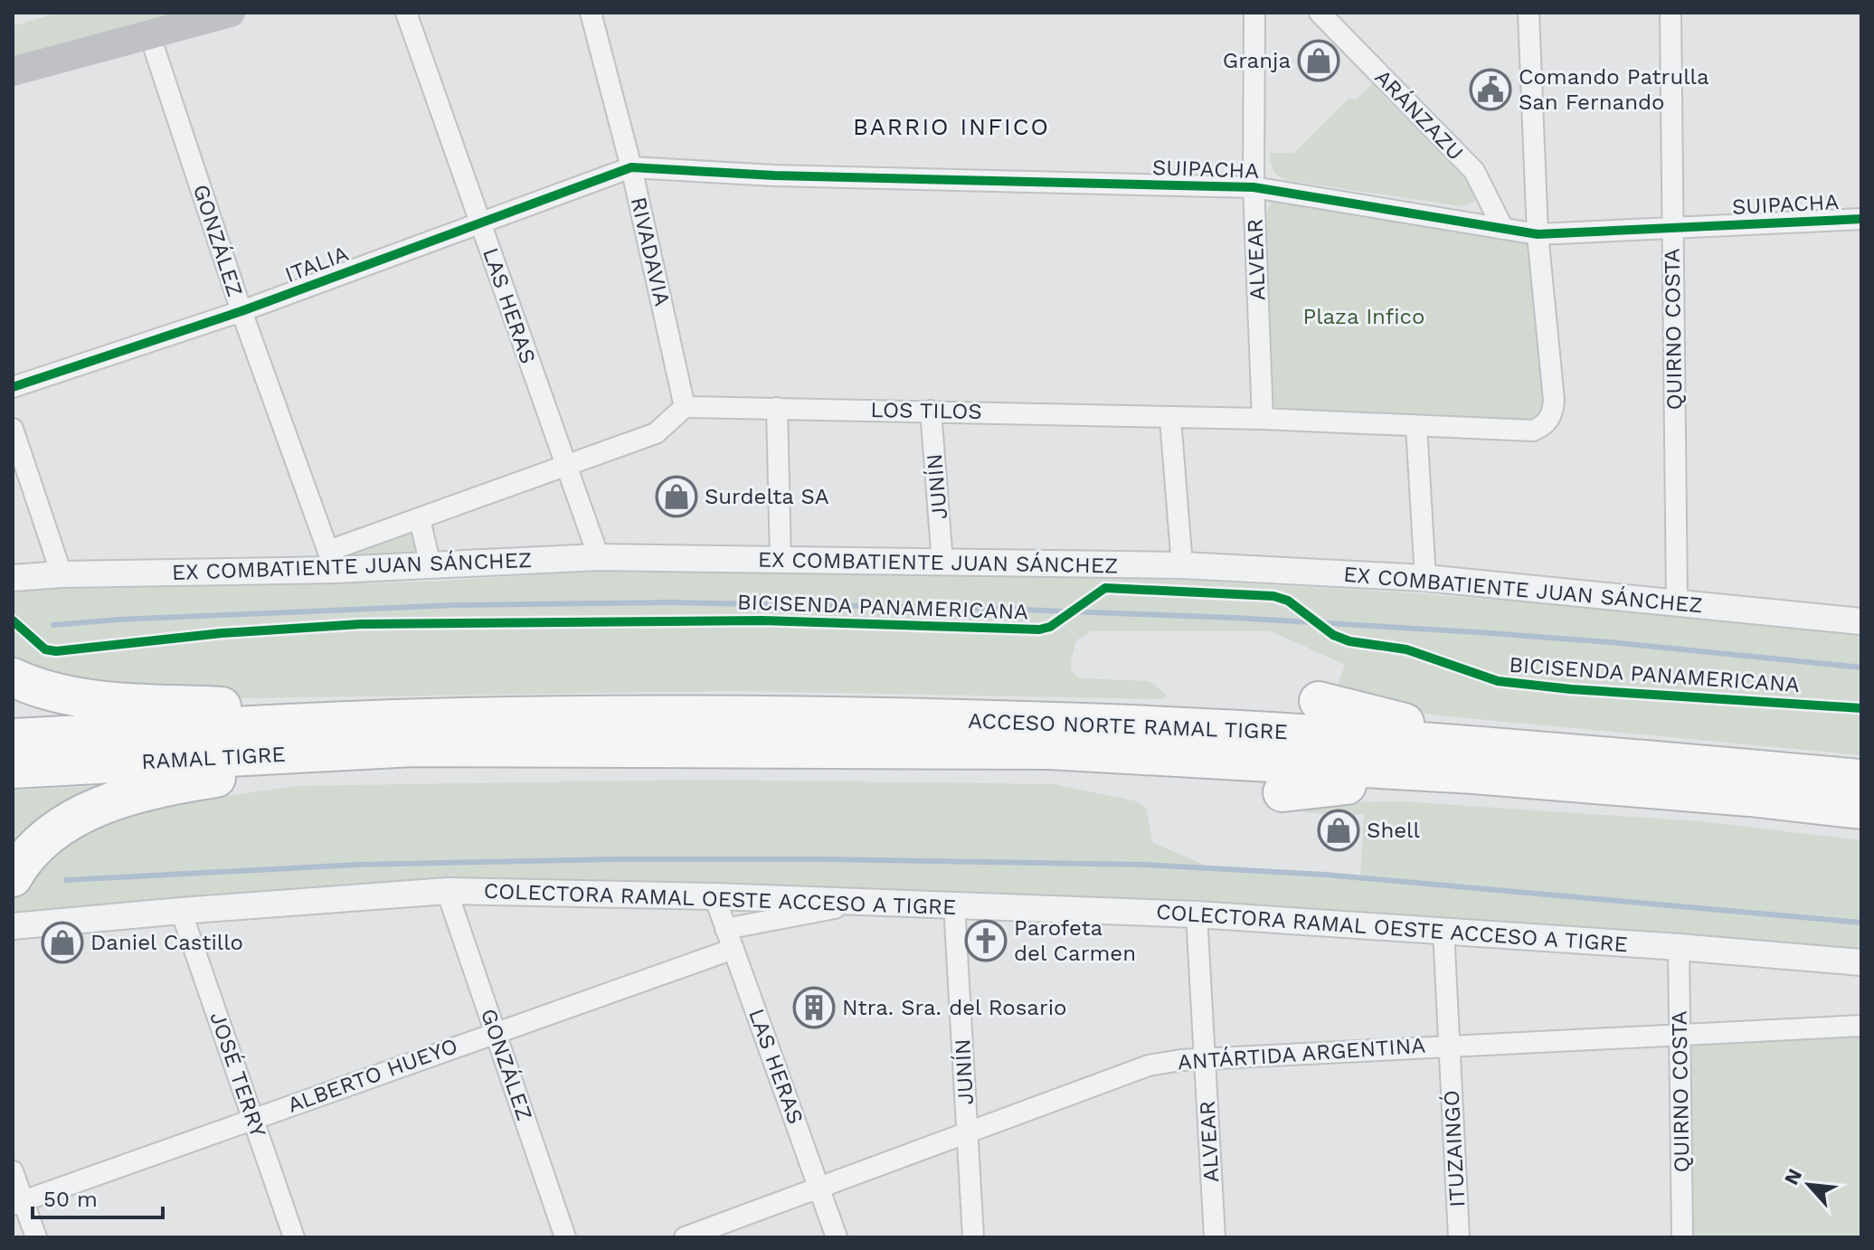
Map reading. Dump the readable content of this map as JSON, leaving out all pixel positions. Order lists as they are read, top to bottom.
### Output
{
  "streets": {
    "highway": ["ACCESO NORTE RAMAL TIGRE", "RAMAL TIGRE"],
    "street": [
      "ARÁNZAZU",
      "SUIPACHA",
      "GONZÁLEZ",
      "RIVADAVIA",
      "ALVEAR",
      "ITALIA",
      "LAS HERAS",
      "QUIRNO COSTA",
      "LOS TILOS",
      "JUNÍN",
      "EX COMBATIENTE JUAN SÁNCHEZ",
      "COLECTORA RAMAL OESTE ACCESO A TIGRE",
      "ANTÁRTIDA ARGENTINA",
      "JOSÉ TERRY",
      "ALBERTO HUEYO",
      "ITUZAINGÓ"
    ],
    "cycle path": ["BICISENDA PANAMERICANA"]
  },
  "crossings": [
    ["ARÁNZAZU", "SUIPACHA"],
    ["SUIPACHA", "RIVADAVIA"],
    ["SUIPACHA", "ALVEAR"],
    ["SUIPACHA", "ITALIA"],
    ["SUIPACHA", "QUIRNO COSTA"],
    ["SUIPACHA", "LOS TILOS"],
    ["GONZÁLEZ", "ITALIA"],
    ["GONZÁLEZ", "EX COMBATIENTE JUAN SÁNCHEZ"],
    ["GONZÁLEZ", "COLECTORA RAMAL OESTE ACCESO A TIGRE"],
    ["GONZÁLEZ", "ALBERTO HUEYO"],
    ["RIVADAVIA", "ITALIA"],
    ["RIVADAVIA", "LOS TILOS"],
    ["ALVEAR", "LOS TILOS"],
    ["ALVEAR", "COLECTORA RAMAL OESTE ACCESO A TIGRE"],
    ["ALVEAR", "ANTÁRTIDA ARGENTINA"],
    ["ITALIA", "LAS HERAS"],
    ["LAS HERAS", "EX COMBATIENTE JUAN SÁNCHEZ"],
    ["LAS HERAS", "COLECTORA RAMAL OESTE ACCESO A TIGRE"],
    ["LAS HERAS", "ANTÁRTIDA ARGENTINA"],
    ["LAS HERAS", "ALBERTO HUEYO"],
    ["QUIRNO COSTA", "EX COMBATIENTE JUAN SÁNCHEZ"],
    ["QUIRNO COSTA", "COLECTORA RAMAL OESTE ACCESO A TIGRE"],
    ["QUIRNO COSTA", "ANTÁRTIDA ARGENTINA"],
    ["LOS TILOS", "JUNÍN"],
    ["JUNÍN", "EX COMBATIENTE JUAN SÁNCHEZ"],
    ["JUNÍN", "COLECTORA RAMAL OESTE ACCESO A TIGRE"],
    ["JUNÍN", "ANTÁRTIDA ARGENTINA"],
    ["ACCESO NORTE RAMAL TIGRE", "RAMAL TIGRE"],
    ["COLECTORA RAMAL OESTE ACCESO A TIGRE", "JOSÉ TERRY"],
    ["COLECTORA RAMAL OESTE ACCESO A TIGRE", "ITUZAINGÓ"],
    ["ANTÁRTIDA ARGENTINA", "ITUZAINGÓ"],
    ["JOSÉ TERRY", "ALBERTO HUEYO"]
  ],
  "districts": ["BARRIO INFICO"],
  "parks": ["Plaza Infico"],
  "places": {
    "shop": [
      "Granja",
      "Surdelta SA",
      "Shell",
      "Daniel Castillo"
    ],
    "public building": ["Comando Patrulla San Fernando"],
    "church": ["Parofeta del Carmen"],
    "building": ["Ntra. Sra. del Rosario"]
  },
  "scale_bar": "50 m",
  "north": "top left"
}
